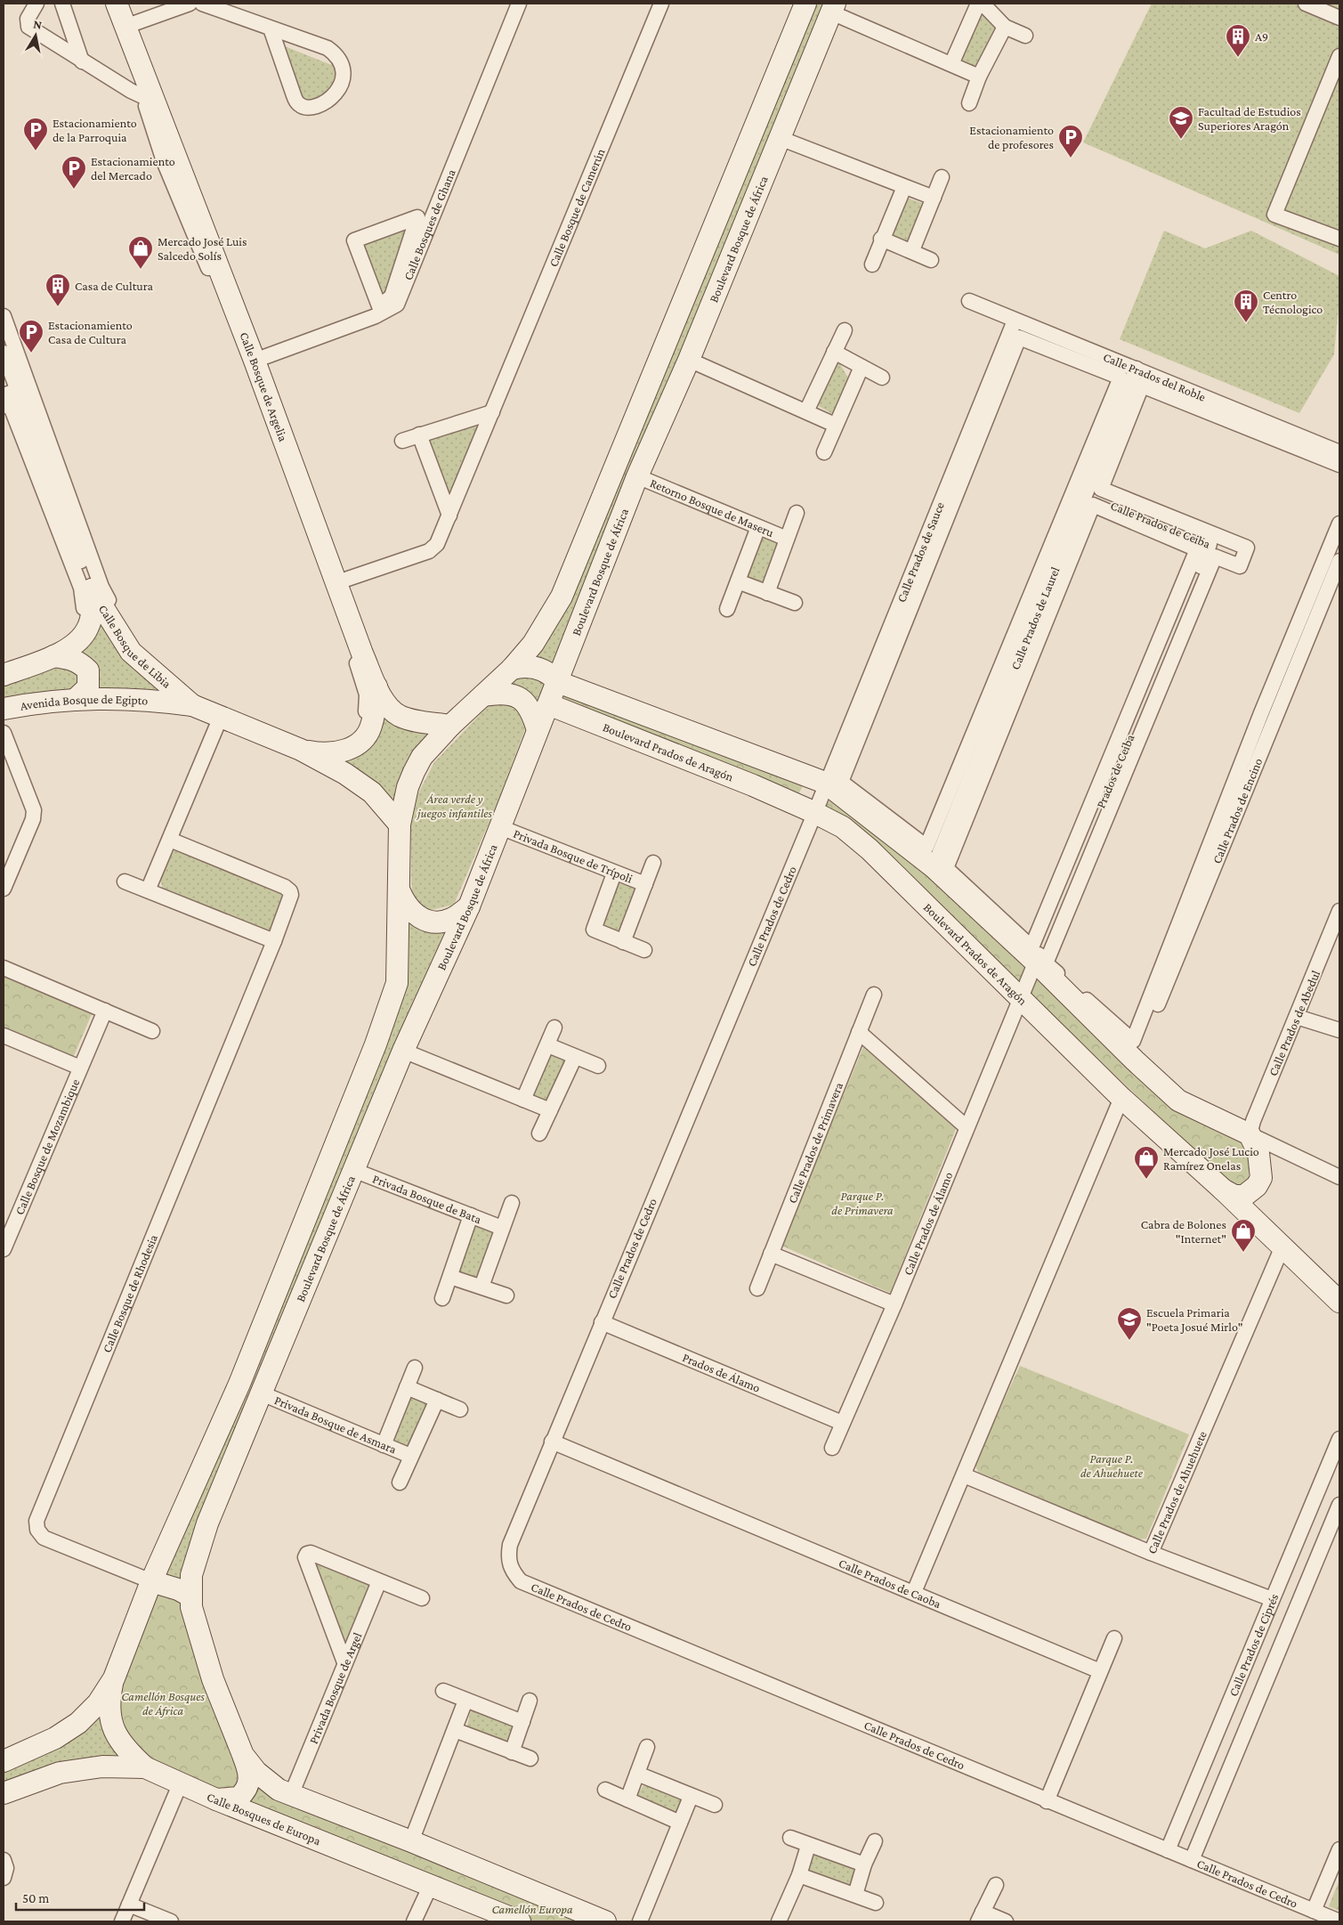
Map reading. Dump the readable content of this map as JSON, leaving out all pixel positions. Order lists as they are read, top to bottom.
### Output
{
  "streets": {
    "street": [
      "Calle Bosque de Camerún",
      "Calle Bosques de Ghana",
      "Boulevard Bosque de África",
      "Calle Prados del Roble",
      "Calle Bosque de Argelia",
      "Retorno Bosque de Maseru",
      "Calle Prados de Ceiba",
      "Calle Prados de Sauce",
      "Calle Prados de Laurel",
      "Calle Bosque de Libia",
      "Avenida Bosque de Egipto",
      "Boulevard Prados de Aragón",
      "Prados de Ceiba",
      "Calle Prados de Encino",
      "Privada Bosque de Trípoli",
      "Calle Prados de Cedro",
      "Calle Prados de Abedul",
      "Calle Prados de Primavera",
      "Calle Bosque de Mozambique",
      "Privada Bosque de Bata",
      "Calle Prados de Álamo",
      "Calle Bosque de Rhodesia",
      "Prados de Álamo",
      "Privada Bosque de Asmara",
      "Calle Prados de Ahuehuete",
      "Calle Prados de Caoba",
      "Calle Prados de Ciprés",
      "Privada Bosque de Argel",
      "Calle Bosques de Europa"
    ]
  },
  "crossings": [
    ["Calle Bosque de Camerún", "Calle Bosque de Argelia"],
    ["Calle Bosques de Ghana", "Calle Bosque de Argelia"],
    ["Boulevard Bosque de África", "Calle Bosque de Argelia"],
    ["Boulevard Bosque de África", "Retorno Bosque de Maseru"],
    ["Boulevard Bosque de África", "Calle Bosque de Libia"],
    ["Boulevard Bosque de África", "Boulevard Prados de Aragón"],
    ["Boulevard Bosque de África", "Privada Bosque de Trípoli"],
    ["Boulevard Bosque de África", "Privada Bosque de Bata"],
    ["Boulevard Bosque de África", "Calle Bosque de Rhodesia"],
    ["Boulevard Bosque de África", "Privada Bosque de Asmara"],
    ["Boulevard Bosque de África", "Privada Bosque de Argel"],
    ["Calle Prados del Roble", "Calle Prados de Sauce"],
    ["Calle Prados del Roble", "Calle Prados de Laurel"],
    ["Calle Prados de Ceiba", "Calle Prados de Laurel"],
    ["Calle Prados de Ceiba", "Prados de Ceiba"],
    ["Calle Prados de Sauce", "Boulevard Prados de Aragón"],
    ["Calle Prados de Sauce", "Calle Prados de Cedro"],
    ["Calle Bosque de Libia", "Avenida Bosque de Egipto"],
    ["Boulevard Prados de Aragón", "Prados de Ceiba"],
    ["Boulevard Prados de Aragón", "Calle Prados de Cedro"],
    ["Boulevard Prados de Aragón", "Calle Prados de Álamo"],
    ["Boulevard Prados de Aragón", "Calle Prados de Ahuehuete"],
    ["Prados de Ceiba", "Calle Prados de Álamo"],
    ["Calle Prados de Cedro", "Prados de Álamo"],
    ["Calle Prados de Cedro", "Calle Prados de Caoba"],
    ["Calle Prados de Cedro", "Calle Prados de Ciprés"],
    ["Calle Prados de Álamo", "Prados de Álamo"]
  ],
  "parks": [
    "Área verde y juegos infantiles",
    "Parque P. de Primavera",
    "Parque P. de Ahuehuete",
    "Camellón Bosques de África",
    "Camellón Europa"
  ],
  "places": {
    "building": ["A9", "Casa de Cultura", "Centro Técnologico"],
    "school or university": ["Facultad de Estudios Superiores Aragón", "Escuela Primaria \"Poeta Josué Mirlo\""],
    "parking": [
      "Estacionamiento de la Parroquia",
      "Estacionamiento de profesores",
      "Estacionamiento del Mercado",
      "Estacionamiento Casa de Cultura"
    ],
    "shop": ["Mercado José Luis Salcedo Solís", "Mercado José Lucio Ramírez Onelas", "Cabra de Bolones \"Internet\""]
  },
  "scale_bar": "50 m",
  "north": "top"
}
